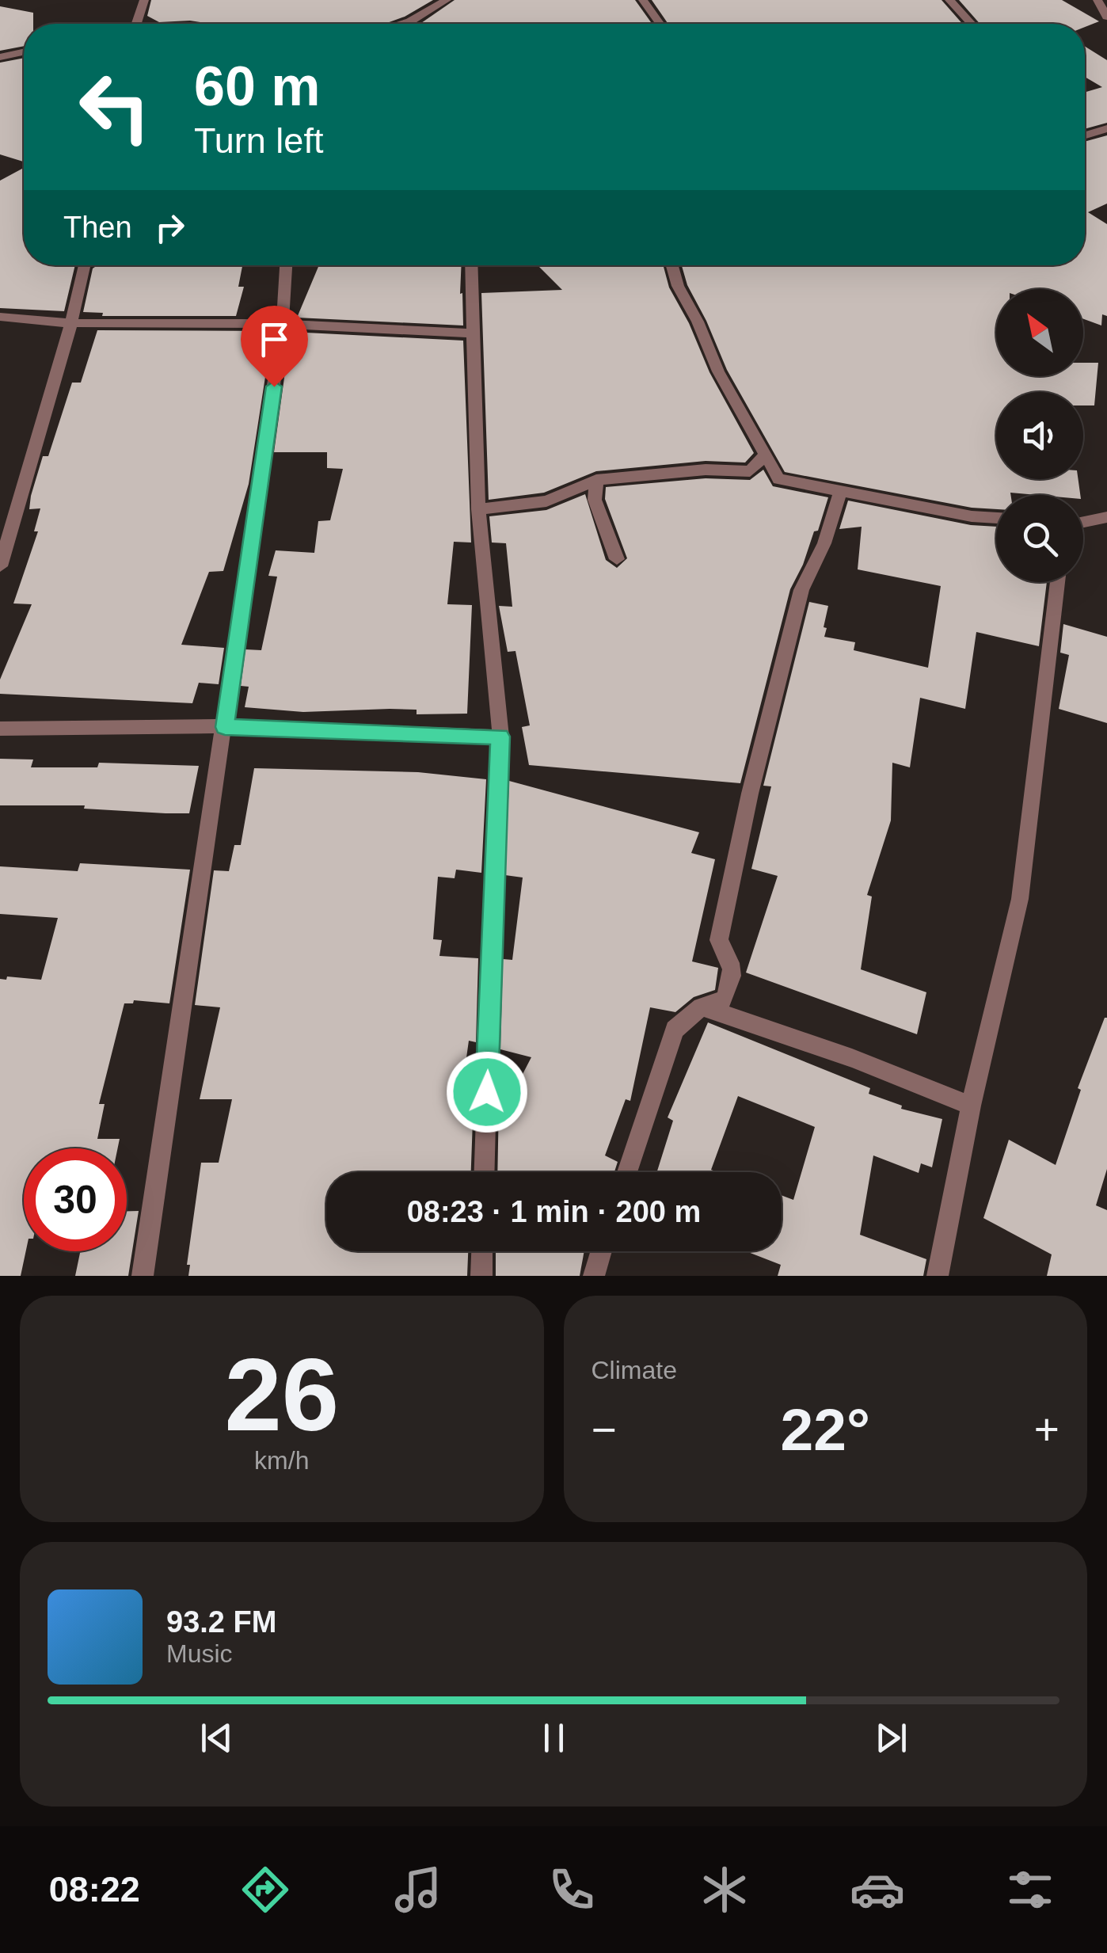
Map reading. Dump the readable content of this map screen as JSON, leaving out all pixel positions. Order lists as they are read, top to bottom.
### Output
{
  "north": "top left",
  "page": {
    "turn": ["60 m", "Turn left"],
    "then": "Then",
    "limit": "30",
    "trip": "08:23 · 1 min · 200 m",
    "tile": [
      ["26", "km/h"],
      "Climate"
    ],
    "heat": ["−", "22°", "+"],
    "song": ["93.2 FM", "Music"],
    "tabs": "08:22"
  }
}
